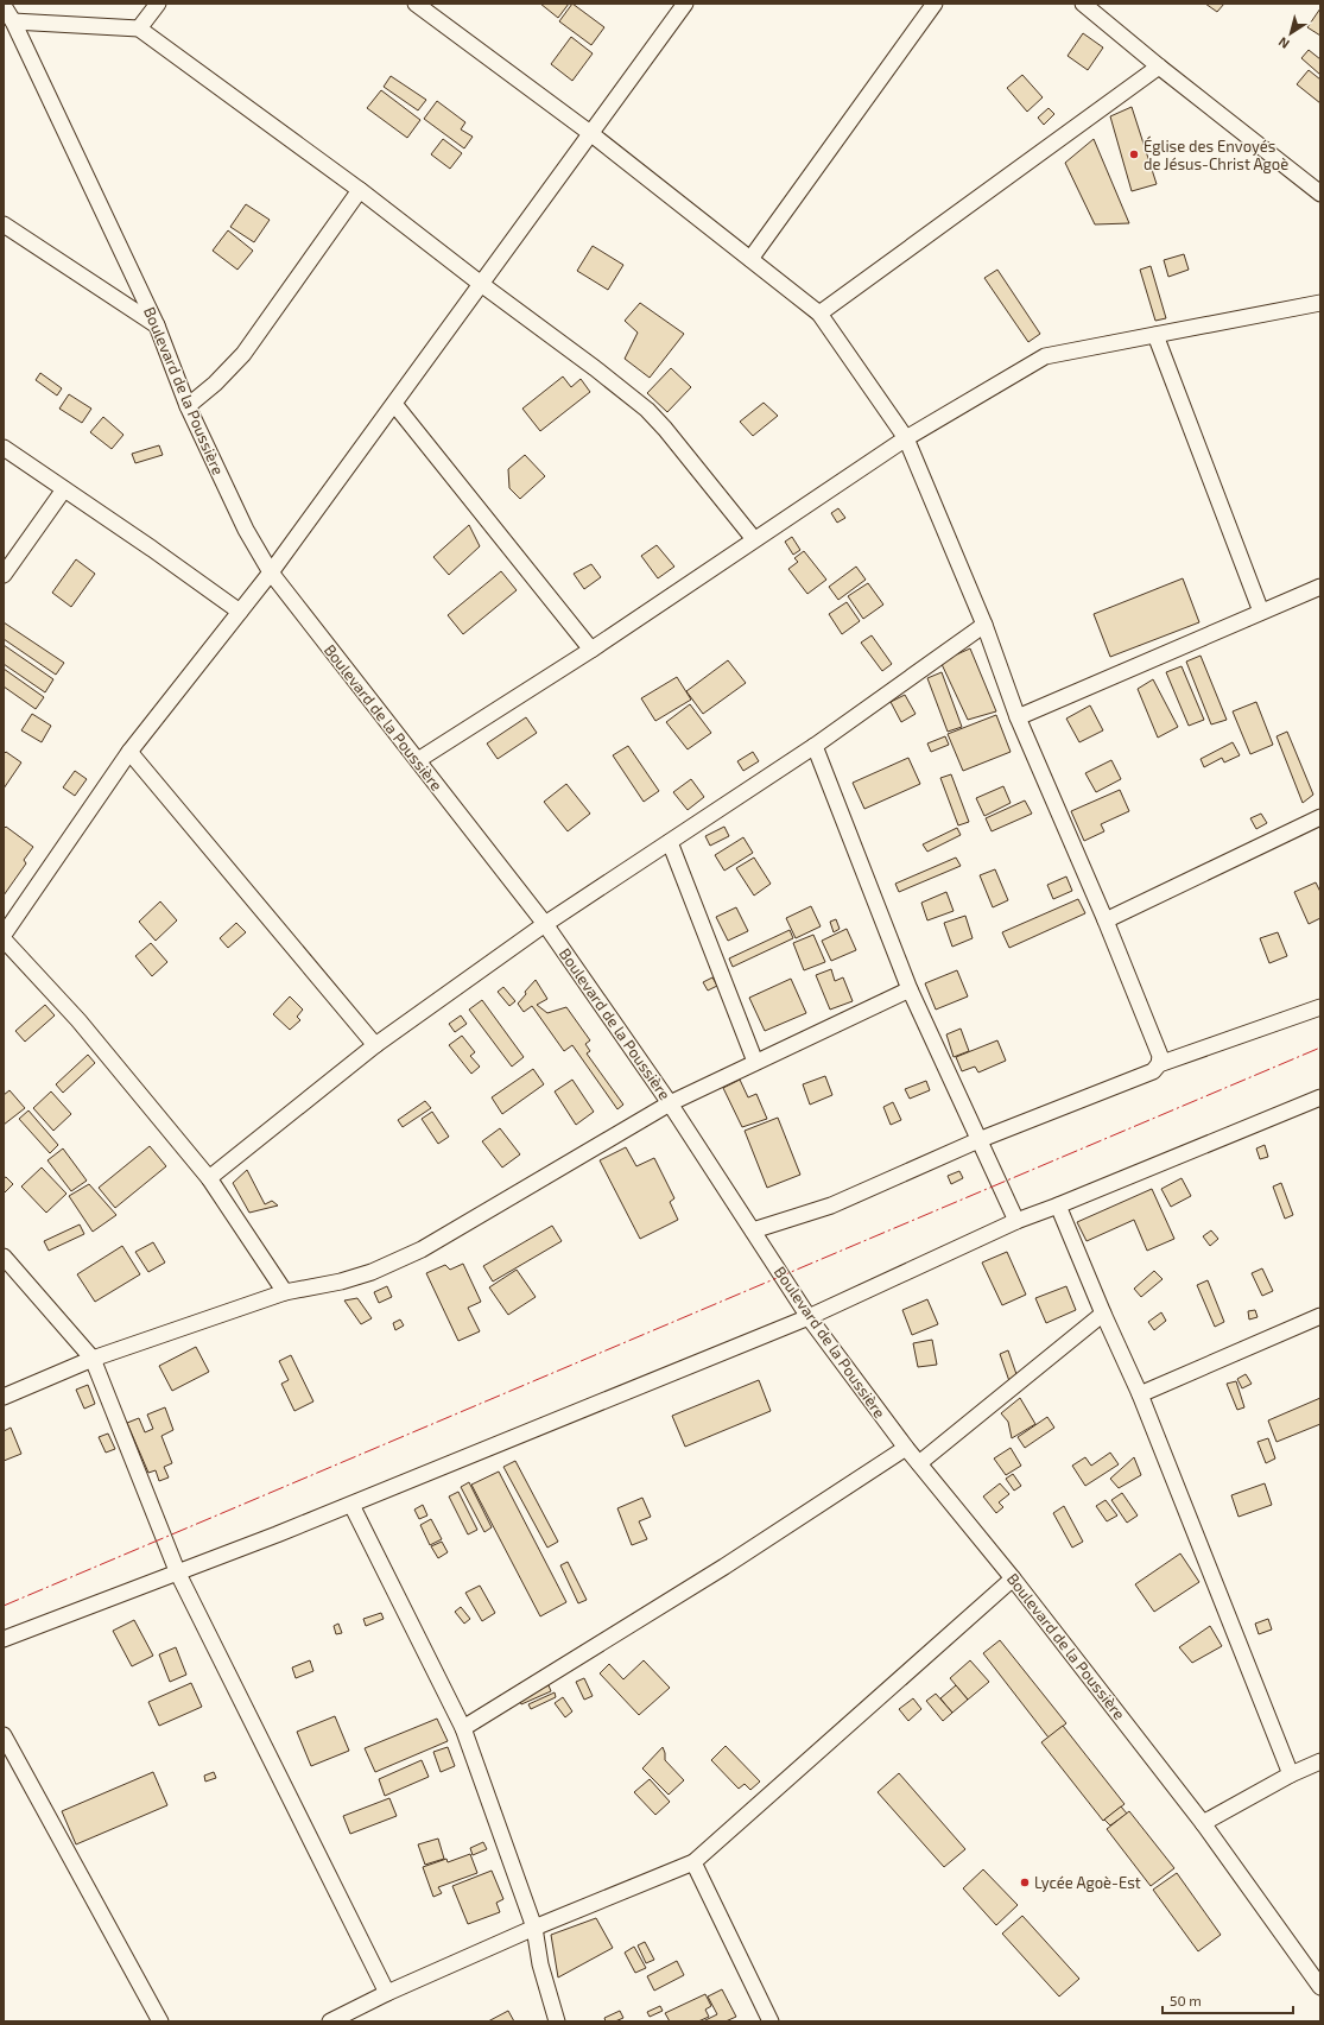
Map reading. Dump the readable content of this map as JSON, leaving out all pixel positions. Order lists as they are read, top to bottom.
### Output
{
  "streets": {
    "street": ["Boulevard de la Poussière"]
  },
  "places": ["Église des Envoyés de Jésus-Christ Agoè", "Lycée Agoè-Est"],
  "scale_bar": "50 m",
  "north": "bottom left"
}
